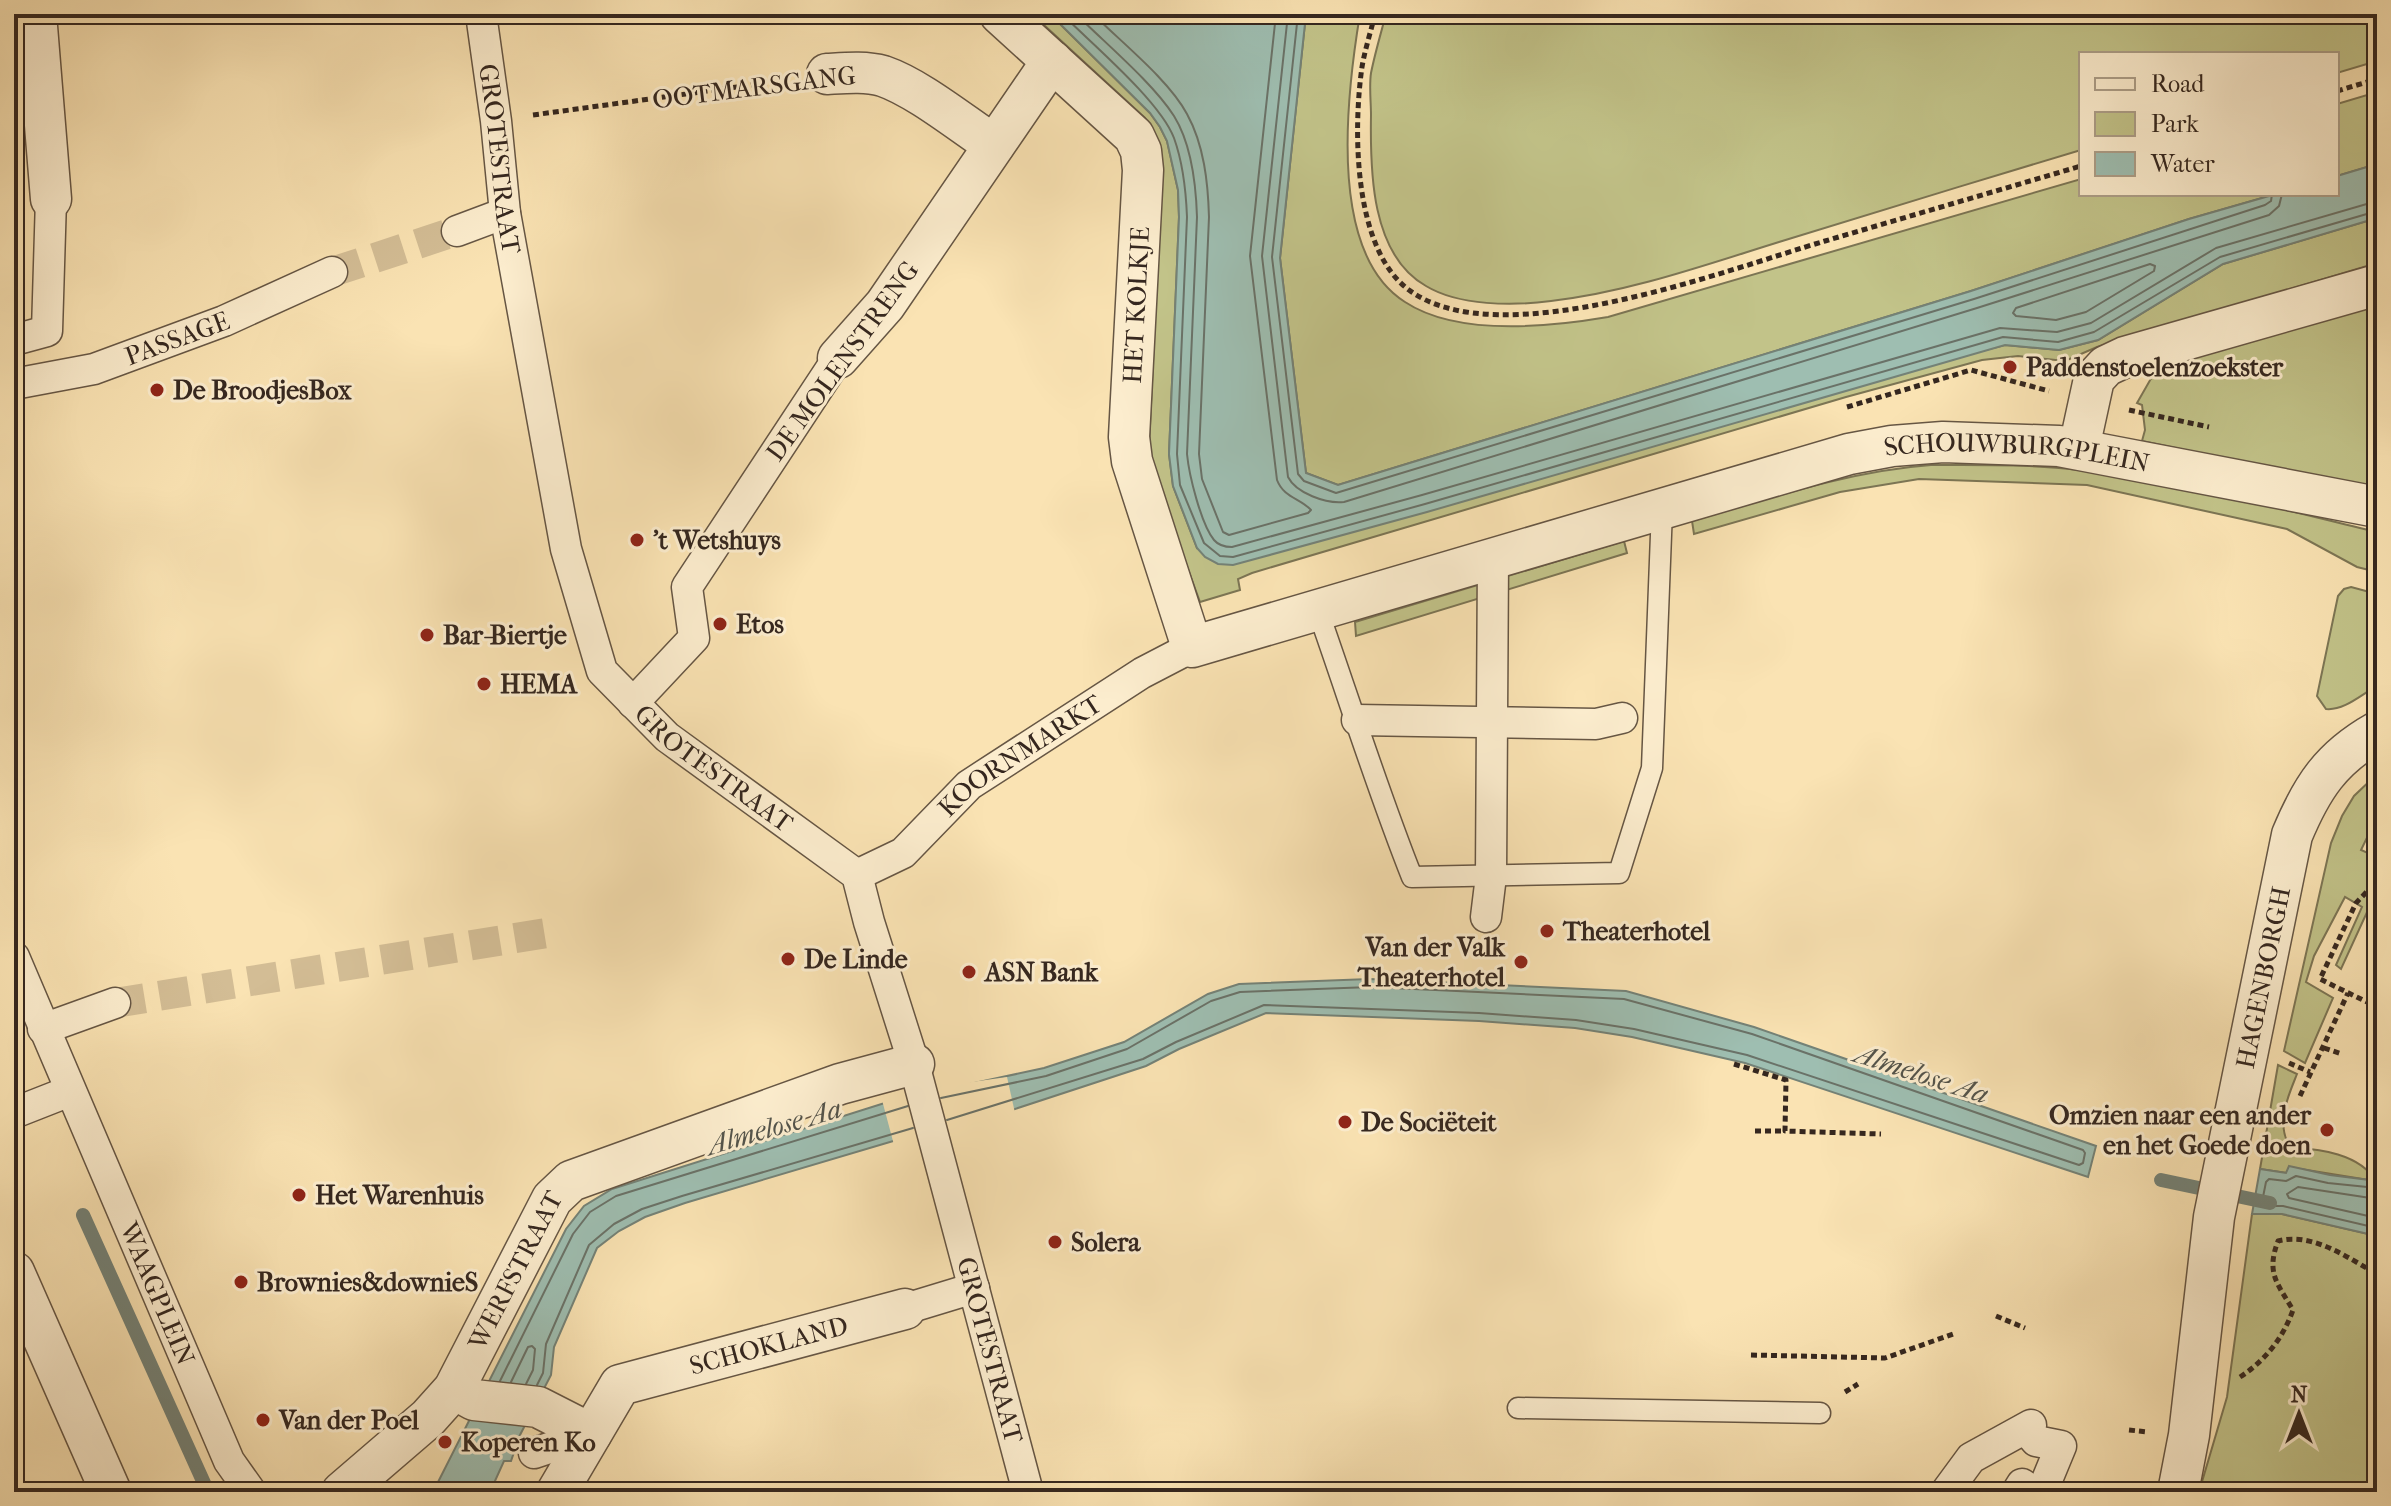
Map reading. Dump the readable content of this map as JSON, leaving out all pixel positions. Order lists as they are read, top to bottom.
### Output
{
  "streets": {
    "street": [
      "OOTMARSGANG",
      "GROTESTRAAT",
      "HET KOLKJE",
      "PASSAGE",
      "DE MOLENSTRENG",
      "SCHOUWBURGPLEIN",
      "KOORNMARKT",
      "HAGENBORGH",
      "WERFSTRAAT",
      "WAAGPLEIN",
      "SCHOKLAND"
    ]
  },
  "crossings": [
    ["OOTMARSGANG", "GROTESTRAAT"],
    ["OOTMARSGANG", "DE MOLENSTRENG"],
    ["GROTESTRAAT", "DE MOLENSTRENG"],
    ["GROTESTRAAT", "KOORNMARKT"],
    ["GROTESTRAAT", "WERFSTRAAT"],
    ["GROTESTRAAT", "SCHOKLAND"],
    ["HET KOLKJE", "DE MOLENSTRENG"],
    ["HET KOLKJE", "SCHOUWBURGPLEIN"],
    ["HET KOLKJE", "KOORNMARKT"],
    ["SCHOUWBURGPLEIN", "KOORNMARKT"]
  ],
  "water": ["Almelose Aa"],
  "places": [
    "Paddenstoelenzoekster",
    "De BroodjesBox",
    "'t Wetshuys",
    "Etos",
    "Bar-Biertje",
    "HEMA",
    "Theaterhotel",
    "De Linde",
    "Van der Valk Theaterhotel",
    "ASN Bank",
    "De Sociëteit",
    "Omzien naar een ander en het Goede doen",
    "Het Warenhuis",
    "Solera",
    "Brownies&downieS",
    "Van der Poel",
    "Koperen Ko"
  ],
  "legend": ["Road", "Park", "Water"],
  "north": "top"
}
